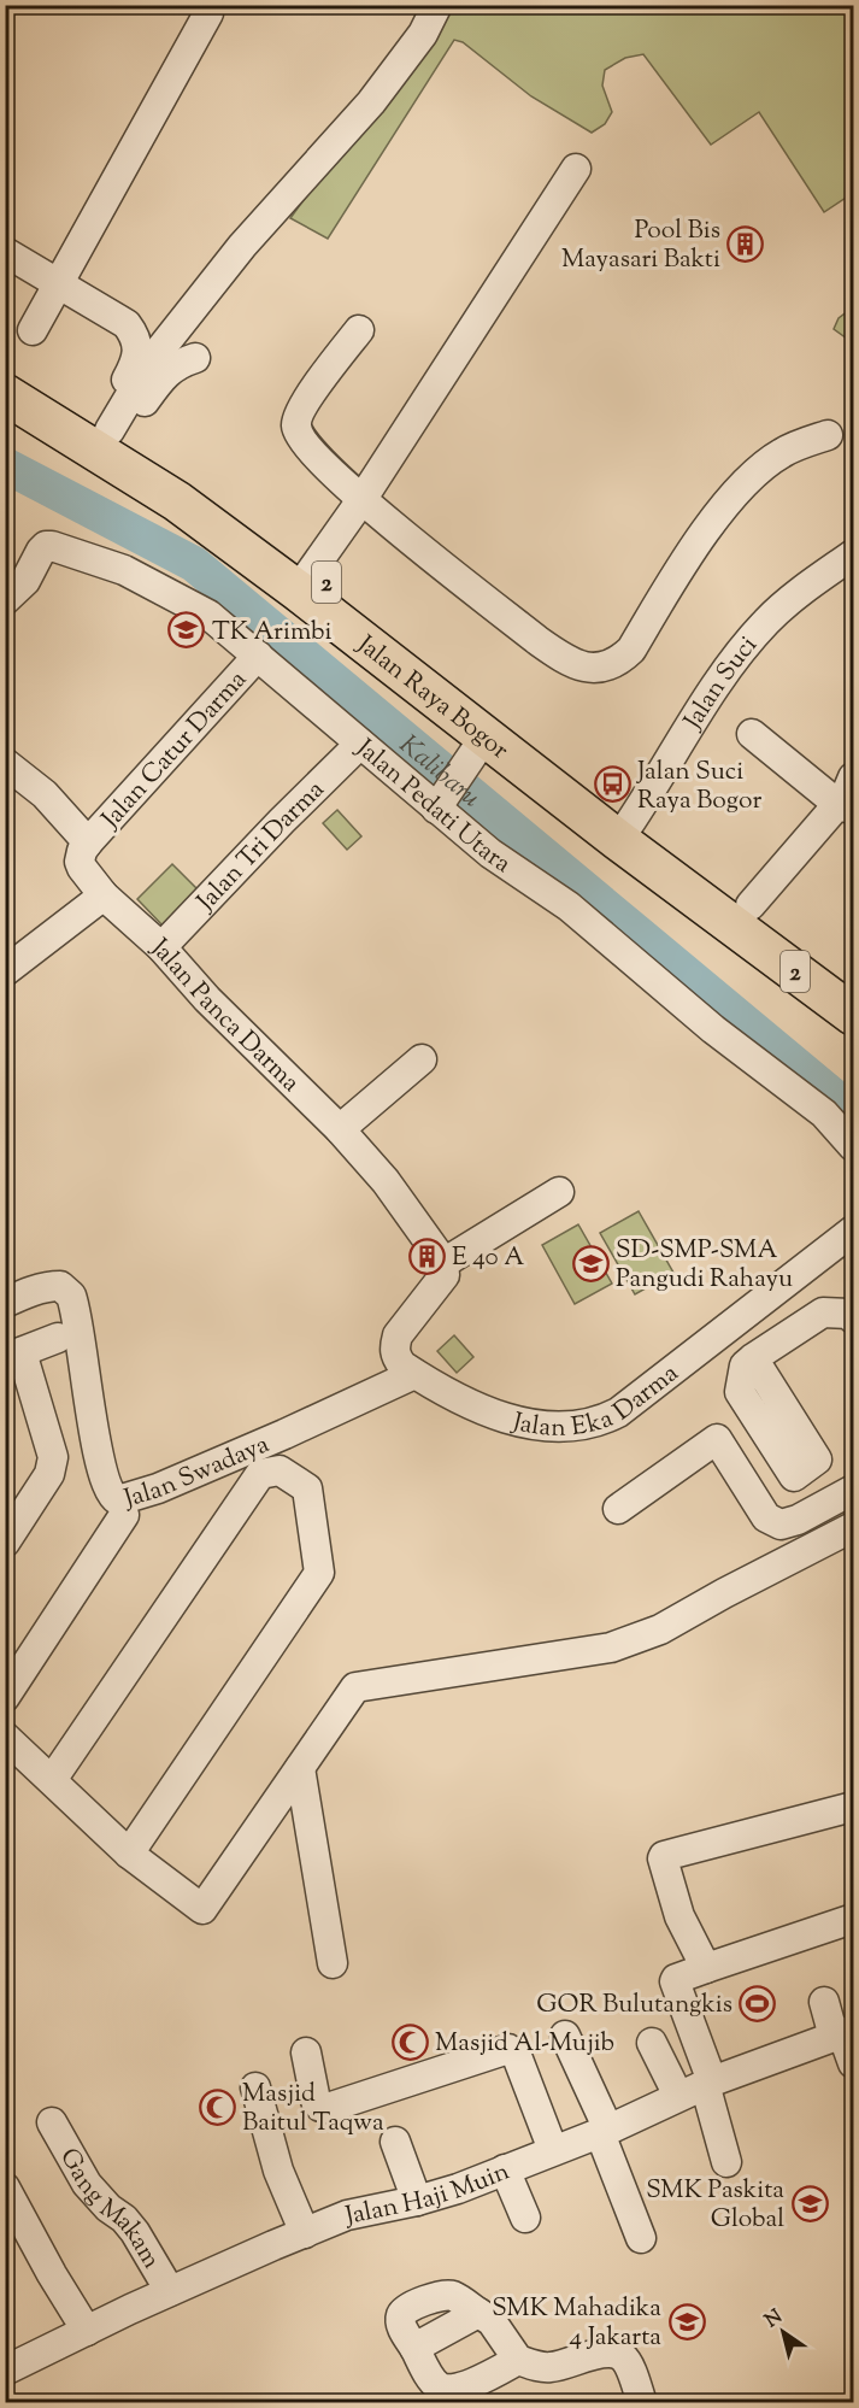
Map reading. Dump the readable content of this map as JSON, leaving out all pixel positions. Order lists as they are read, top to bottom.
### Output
{
  "streets": {
    "highway": ["2", "Jalan Raya Bogor"],
    "street": [
      "Jalan Suci",
      "Jalan Catur Darma",
      "Jalan Pedati Utara",
      "Jalan Tri Darma",
      "Jalan Panca Darma",
      "Jalan Eka Darma",
      "Jalan Swadaya",
      "Jalan Haji Muin",
      "Gang Makam"
    ]
  },
  "crossings": [
    ["Jalan Suci", "Jalan Raya Bogor"],
    ["Jalan Catur Darma", "Jalan Pedati Utara"],
    ["Jalan Catur Darma", "Jalan Panca Darma"],
    ["Jalan Pedati Utara", "Jalan Tri Darma"],
    ["Jalan Tri Darma", "Jalan Panca Darma"],
    ["Jalan Panca Darma", "Jalan Eka Darma"],
    ["Jalan Eka Darma", "Jalan Swadaya"],
    ["Jalan Haji Muin", "Gang Makam"]
  ],
  "water": ["Kalibaru"],
  "places": {
    "building": ["Pool Bis Mayasari Bakti", "E 40 A"],
    "school or university": [
      "TK Arimbi",
      "SD-SMP-SMA Pangudi Rahayu",
      "SMK Paskita Global",
      "SMK Mahadika 4 Jakarta"
    ],
    "bus stop": ["Jalan Suci Raya Bogor"],
    "sports": ["GOR Bulutangkis"],
    "mosque": ["Masjid Al-Mujib", "Masjid Baitul Taqwa"]
  },
  "north": "top left"
}
